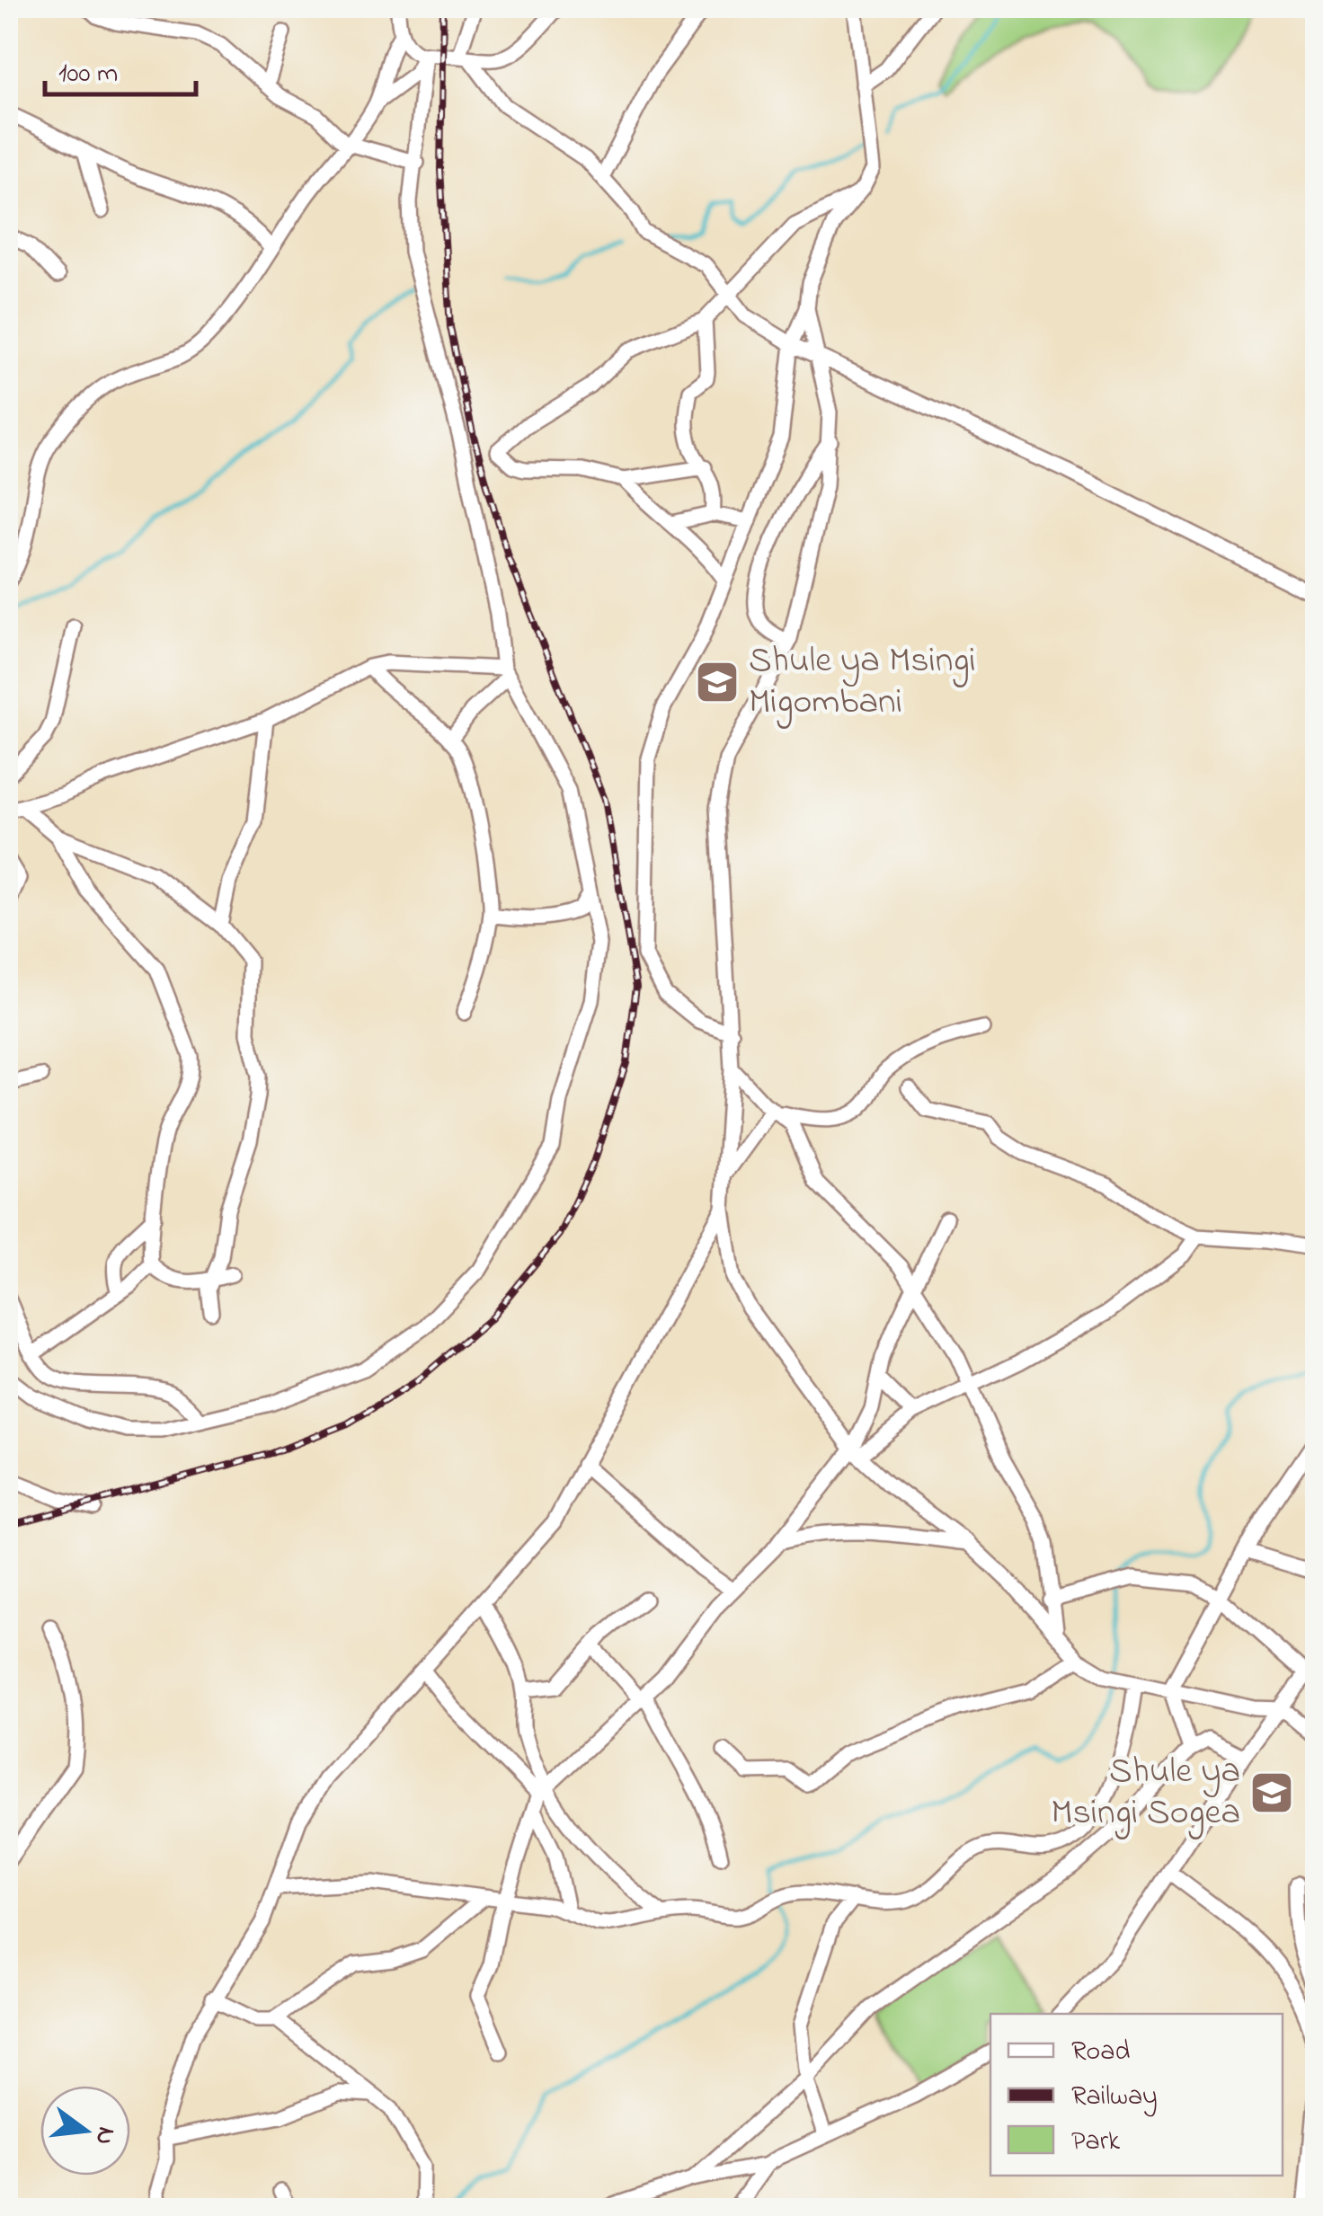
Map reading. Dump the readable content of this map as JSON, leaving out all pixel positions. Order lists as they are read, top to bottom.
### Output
{
  "places": {
    "school or university": ["Shule ya Msingi Migombani", "Shule ya Msingi Sogea"]
  },
  "legend": ["Road", "Railway", "Park"],
  "scale_bar": "100 m",
  "north": "right"
}
